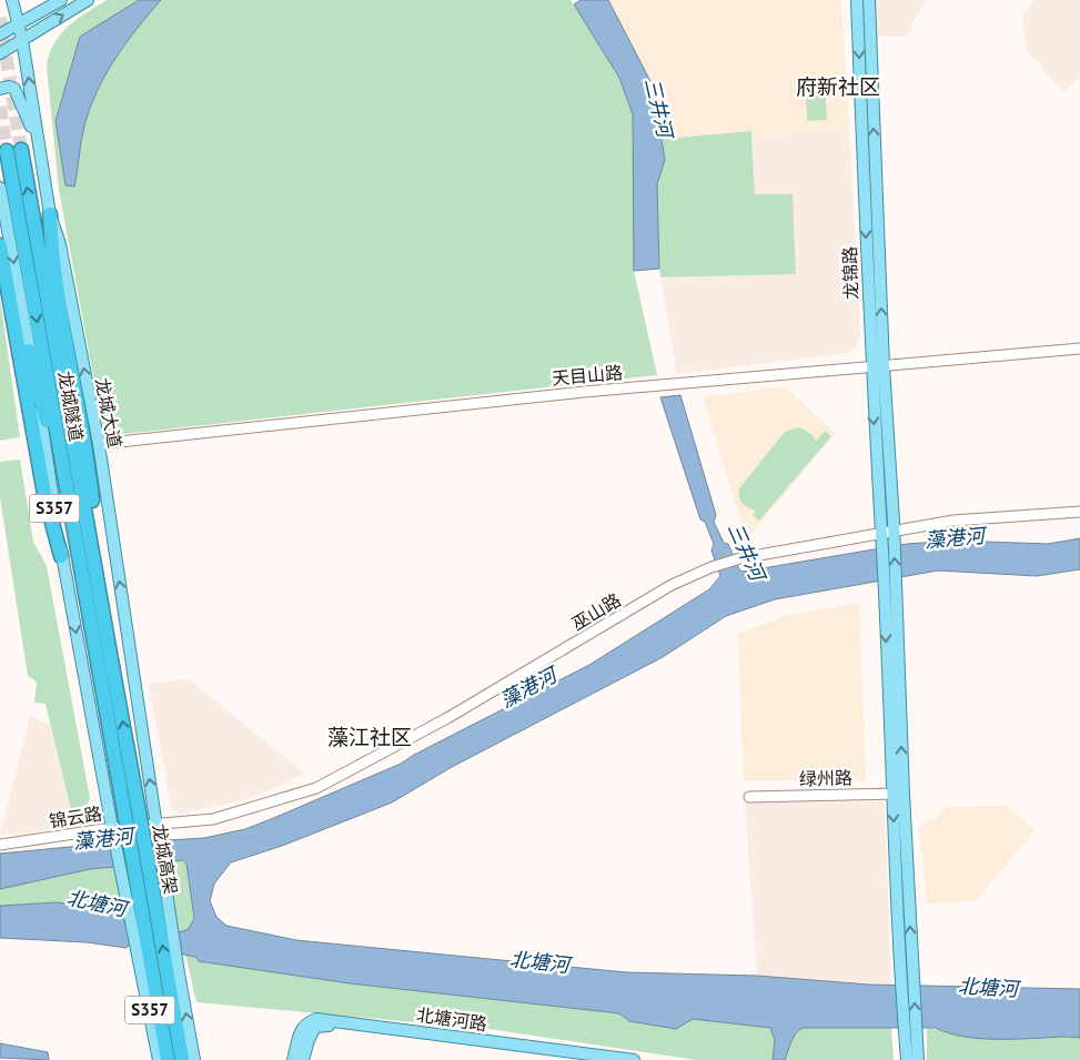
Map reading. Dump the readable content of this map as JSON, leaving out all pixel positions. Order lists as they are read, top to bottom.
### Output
{
  "streets": {
    "highway": ["龙城隧道", "龙城高架"],
    "main road": [
      "龙锦路",
      "龙城大道",
      "S357",
      "北塘河路"
    ],
    "street": [
      "天目山路",
      "巫山路",
      "绿州路",
      "锦云路"
    ]
  },
  "crossings": [
    ["龙锦路", "天目山路"],
    ["龙锦路", "巫山路"],
    ["天目山路", "龙城大道"],
    ["龙城隧道", "龙城高架"],
    ["龙城大道", "S357"],
    ["龙城大道", "巫山路"],
    ["龙城大道", "锦云路"],
    ["S357", "巫山路"],
    ["S357", "锦云路"],
    ["巫山路", "锦云路"]
  ],
  "districts": ["府新社区", "藻江社区"],
  "water": ["三井河", "藻港河", "北塘河"]
}
